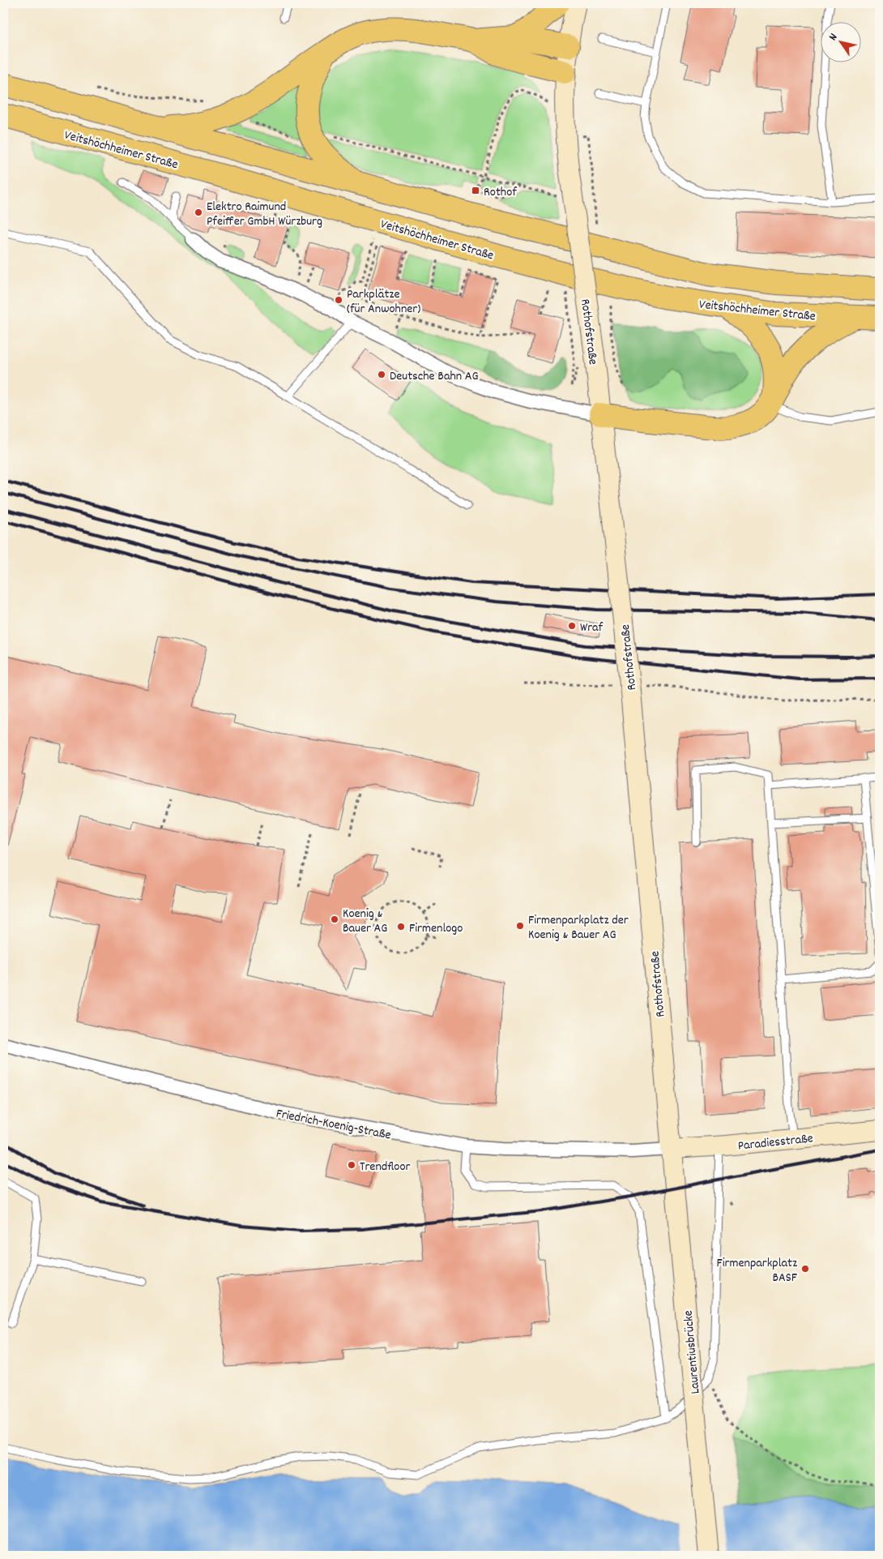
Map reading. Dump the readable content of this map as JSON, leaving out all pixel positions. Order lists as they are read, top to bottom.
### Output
{
  "streets": {
    "highway": ["Veitshöchheimer Straße"],
    "main road": ["Rothofstraße", "Paradiesstraße", "Laurentiusbrücke"],
    "street": ["Friedrich-Koenig-Straße"]
  },
  "crossings": [
    ["Rothofstraße", "Friedrich-Koenig-Straße"],
    ["Rothofstraße", "Paradiesstraße"],
    ["Rothofstraße", "Laurentiusbrücke"],
    ["Friedrich-Koenig-Straße", "Paradiesstraße"],
    ["Friedrich-Koenig-Straße", "Laurentiusbrücke"],
    ["Paradiesstraße", "Laurentiusbrücke"]
  ],
  "places": {
    "transit": ["Rothof"],
    "other": [
      "Elektro Raimund Pfeiffer GmbH Würzburg",
      "Parkplätze (für Anwohner)",
      "Deutsche Bahn AG",
      "Wraf",
      "Koenig & Bauer AG",
      "Firmenparkplatz der Koenig & Bauer AG",
      "Firmenlogo",
      "Trendfloor",
      "Firmenparkplatz BASF"
    ]
  },
  "north": "top left"
}
